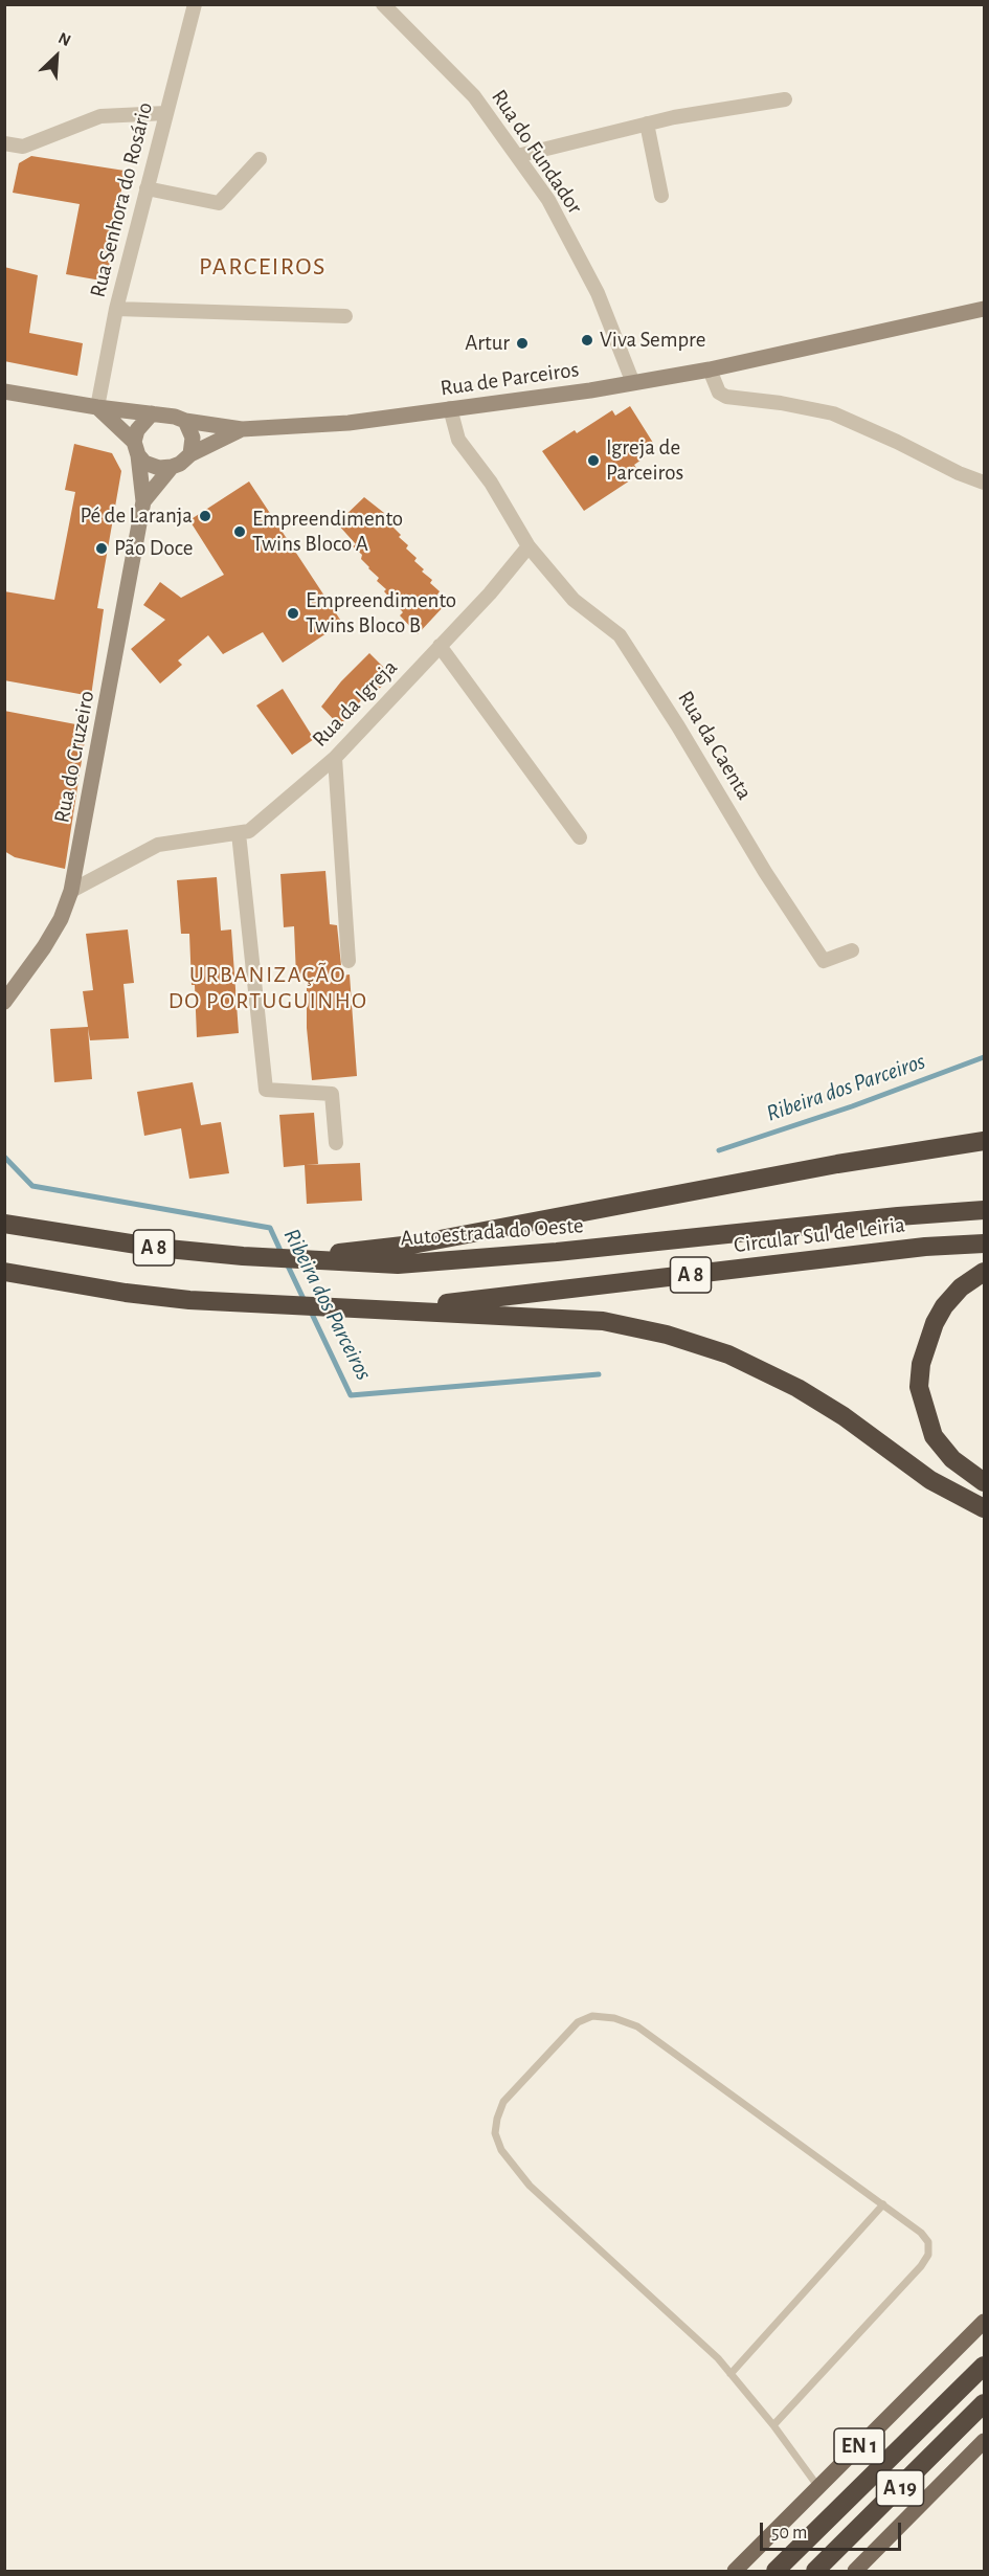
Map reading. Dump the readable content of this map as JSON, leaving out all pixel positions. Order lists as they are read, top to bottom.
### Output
{
  "streets": {
    "highway": [
      "Autoestrada do Oeste",
      "Circular Sul de Leiria",
      "A 8",
      "A 19"
    ],
    "main road": ["Rua de Parceiros", "Rua do Cruzeiro", "EN 1"],
    "street": [
      "Rua do Fundador",
      "Rua Senhora do Rosário",
      "Rua da Igreja",
      "Rua da Caenta"
    ]
  },
  "crossings": [
    ["Rua do Fundador", "Rua de Parceiros"],
    ["Rua de Parceiros", "Rua do Cruzeiro"],
    ["Rua da Igreja", "Rua da Caenta"],
    ["Rua da Igreja", "Rua do Cruzeiro"],
    ["Circular Sul de Leiria", "A 8"]
  ],
  "districts": ["PARCEIROS", "URBANIZAÇÃO DO PORTUGUINHO"],
  "water": ["Ribeira dos Parceiros"],
  "places": [
    "Viva Sempre",
    "Artur",
    "Igreja de Parceiros",
    "Pé de Laranja",
    "Empreendimento Twins Bloco A",
    "Pão Doce",
    "Empreendimento Twins Bloco B"
  ],
  "scale_bar": "50 m",
  "north": "top right"
}
